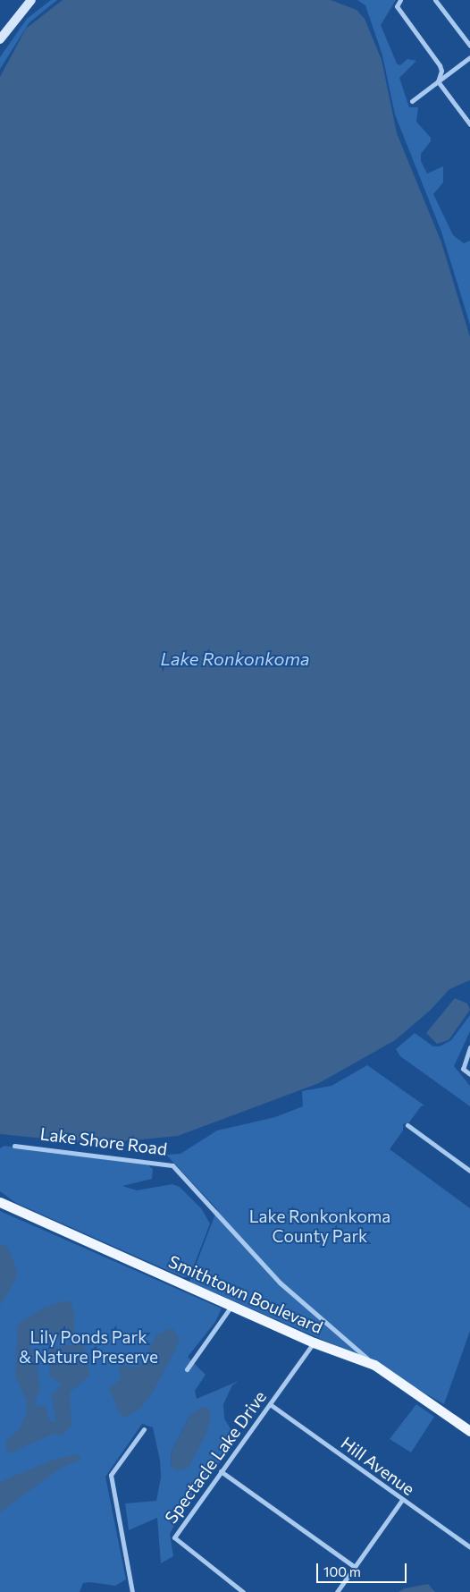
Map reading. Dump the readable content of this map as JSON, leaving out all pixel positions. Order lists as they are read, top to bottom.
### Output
{
  "streets": {
    "main road": ["Smithtown Boulevard"],
    "street": ["Lake Shore Road", "Spectacle Lake Drive", "Hill Avenue"]
  },
  "crossings": [
    ["Lake Shore Road", "Smithtown Boulevard"],
    ["Smithtown Boulevard", "Spectacle Lake Drive"],
    ["Spectacle Lake Drive", "Hill Avenue"]
  ],
  "water": ["Lake Ronkonkoma"],
  "parks": ["Lake Ronkonkoma County Park", "Lily Ponds Park & Nature Preserve"],
  "scale_bar": "100 m"
}
